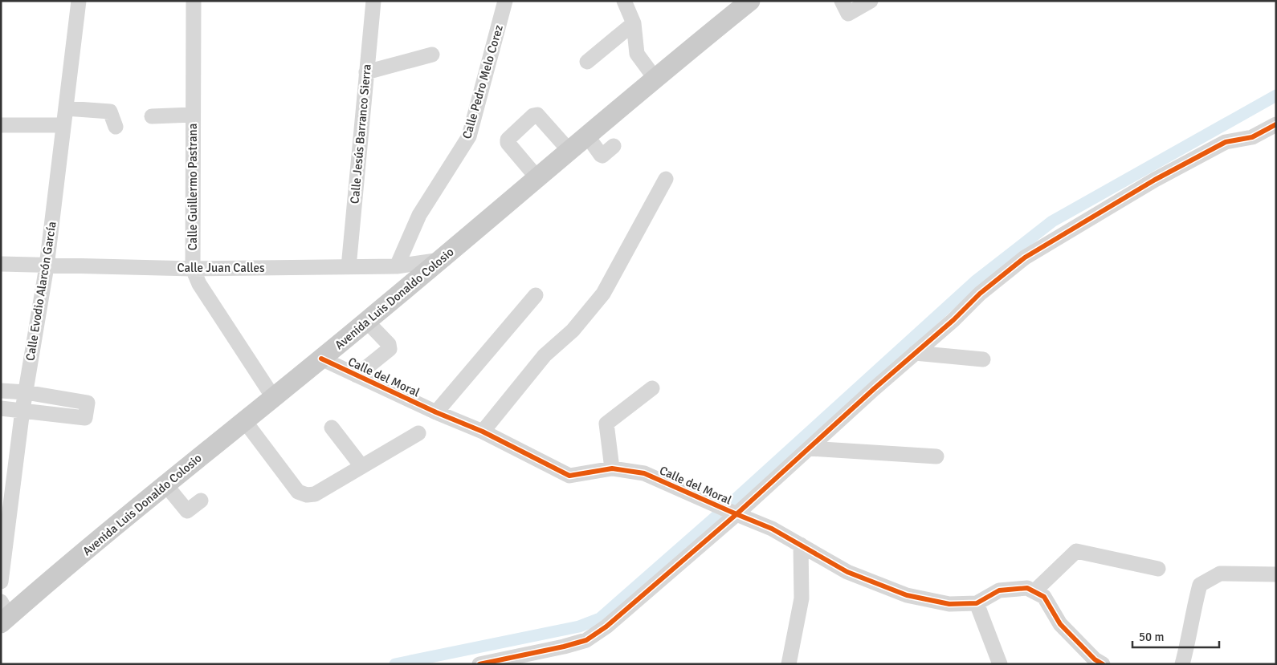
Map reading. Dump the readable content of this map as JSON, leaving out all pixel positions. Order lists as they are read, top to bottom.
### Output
{
  "streets": {
    "main road": ["Avenida Luis Donaldo Colosio"],
    "street": [
      "Calle Pedro Melo Corez",
      "Calle Jesús Barranco Sierra",
      "Calle Guillermo Pastrana",
      "Calle Juan Calles",
      "Calle Evodio Alarcón García",
      "Calle del Moral"
    ]
  },
  "crossings": [
    ["Calle Pedro Melo Corez", "Calle Juan Calles"],
    ["Calle Jesús Barranco Sierra", "Calle Juan Calles"],
    ["Calle Guillermo Pastrana", "Calle Juan Calles"],
    ["Calle Guillermo Pastrana", "Avenida Luis Donaldo Colosio"],
    ["Calle Juan Calles", "Calle Evodio Alarcón García"],
    ["Calle Juan Calles", "Avenida Luis Donaldo Colosio"],
    ["Avenida Luis Donaldo Colosio", "Calle del Moral"]
  ],
  "scale_bar": "50 m"
}
